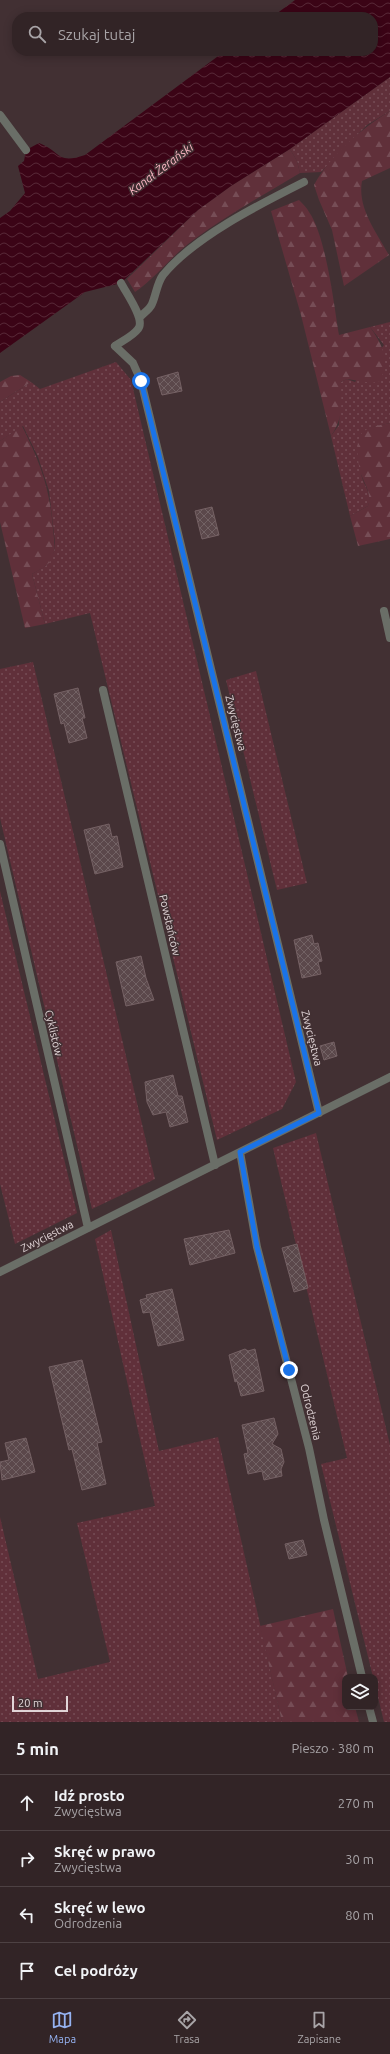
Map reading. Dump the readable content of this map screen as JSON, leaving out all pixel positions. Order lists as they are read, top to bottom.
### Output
{
  "streets": {
    "street": [
      "Zwycięstwa",
      "Powstańców",
      "Cyklistów",
      "Odrodzenia"
    ]
  },
  "crossings": [
    ["Zwycięstwa", "Powstańców"],
    ["Zwycięstwa", "Cyklistów"],
    ["Zwycięstwa", "Odrodzenia"]
  ],
  "water": ["Kanał Żerański"],
  "scale_bar": "20 m",
  "page": {
    "search": "Szukaj tutaj",
    "scale": "20 m",
    "heading": ["5 min", "Pieszo · 380 m"],
    "list": [
      ["Idź prosto", "Zwycięstwa", "270 m"],
      ["Skręć w prawo", "Zwycięstwa", "30 m"],
      ["Skręć w lewo", "Odrodzenia", "80 m"],
      "Cel podróży"
    ],
    "nav": ["Mapa", "Trasa", "Zapisane"]
  }
}
